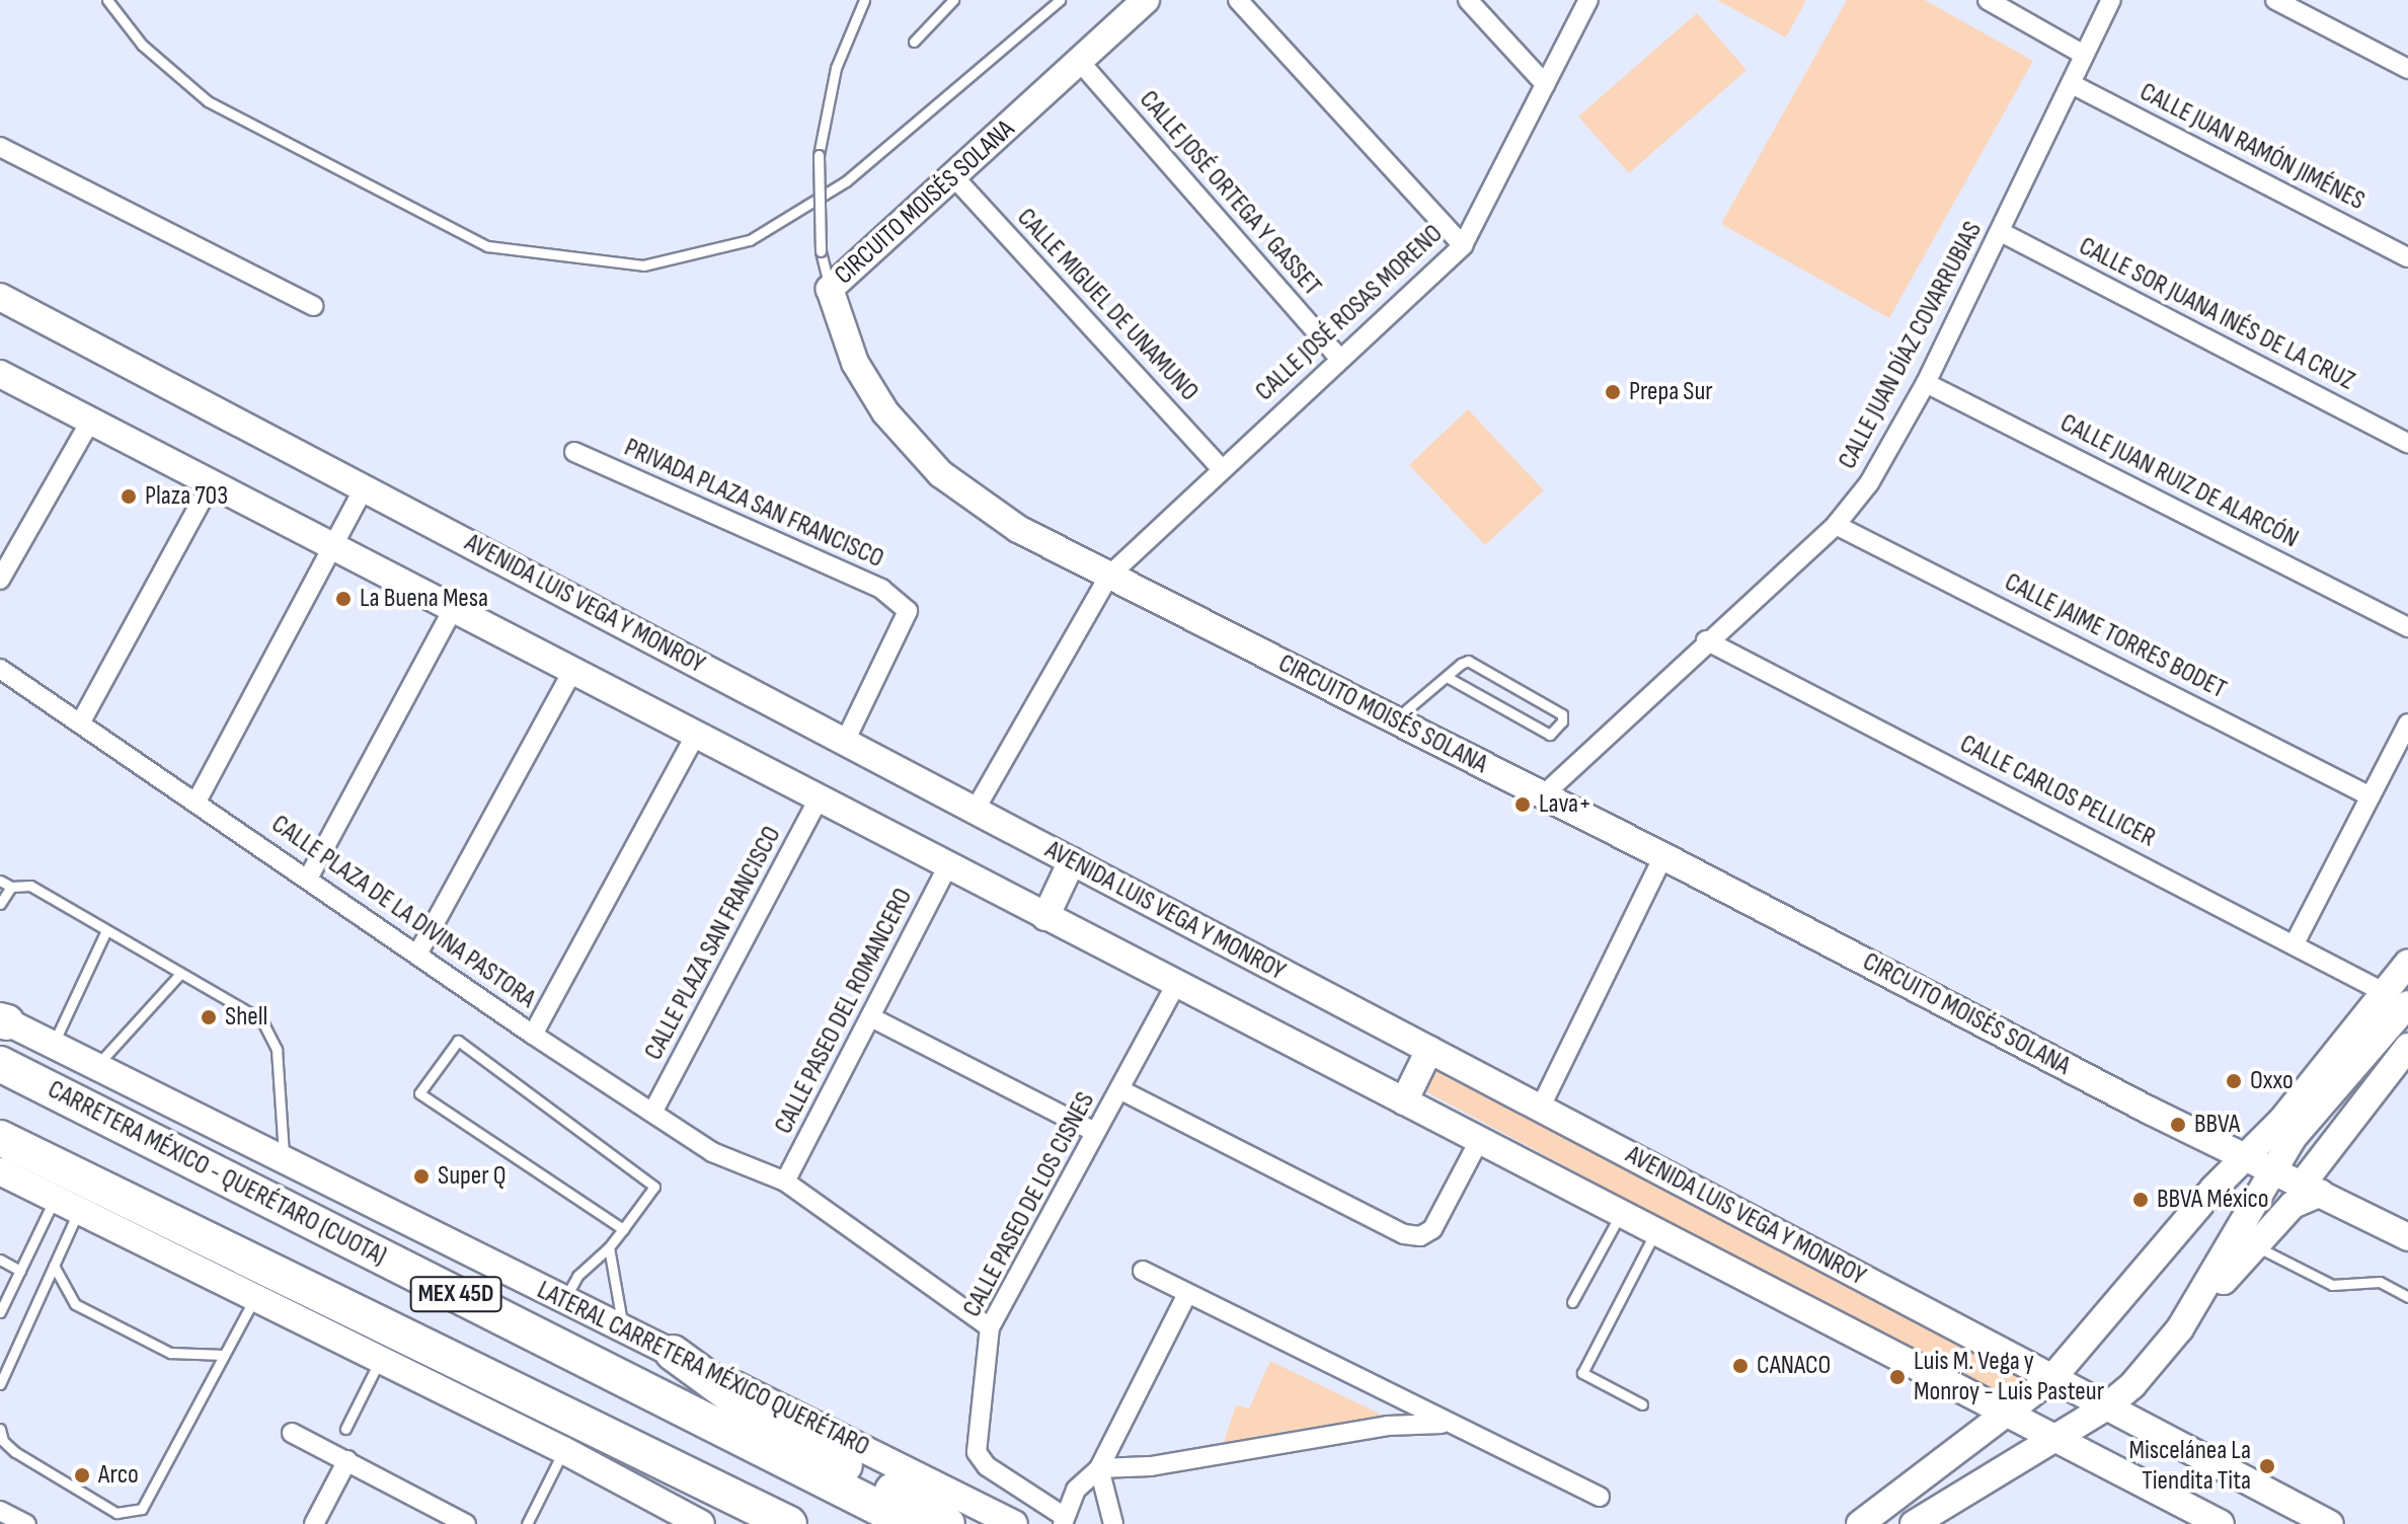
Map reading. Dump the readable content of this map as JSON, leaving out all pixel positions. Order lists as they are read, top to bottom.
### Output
{
  "streets": {
    "highway": ["CARRETERA MÉXICO - QUERÉTARO (CUOTA)", "MEX 45D"],
    "main road": ["CIRCUITO MOISÉS SOLANA", "AVENIDA LUIS VEGA Y MONROY", "LATERAL CARRETERA MÉXICO QUERÉTARO"],
    "street": [
      "CALLE JUAN RAMÓN JIMÉNES",
      "CALLE JOSÉ ORTEGA Y GASSET",
      "CALLE MIGUEL DE UNAMUNO",
      "CALLE JOSÉ ROSAS MORENO",
      "CALLE SOR JUANA INÉS DE LA CRUZ",
      "CALLE JUAN DÍAZ COVARRUBIAS",
      "CALLE JUAN RUIZ DE ALARCÓN",
      "PRIVADA PLAZA SAN FRANCISCO",
      "CALLE JAIME TORRES BODET",
      "CALLE CARLOS PELLICER",
      "CALLE PLAZA DE LA DIVINA PASTORA",
      "CALLE PLAZA SAN FRANCISCO",
      "CALLE PASEO DEL ROMANCERO",
      "CALLE PASEO DE LOS CISNES"
    ]
  },
  "crossings": [
    ["CALLE JUAN RAMÓN JIMÉNES", "CALLE JUAN DÍAZ COVARRUBIAS"],
    ["CALLE JOSÉ ORTEGA Y GASSET", "CIRCUITO MOISÉS SOLANA"],
    ["CALLE JOSÉ ORTEGA Y GASSET", "CALLE JOSÉ ROSAS MORENO"],
    ["CIRCUITO MOISÉS SOLANA", "CALLE MIGUEL DE UNAMUNO"],
    ["CIRCUITO MOISÉS SOLANA", "CALLE JOSÉ ROSAS MORENO"],
    ["CIRCUITO MOISÉS SOLANA", "CALLE JUAN DÍAZ COVARRUBIAS"],
    ["CALLE MIGUEL DE UNAMUNO", "CALLE JOSÉ ROSAS MORENO"],
    ["CALLE JOSÉ ROSAS MORENO", "AVENIDA LUIS VEGA Y MONROY"],
    ["CALLE SOR JUANA INÉS DE LA CRUZ", "CALLE JUAN DÍAZ COVARRUBIAS"],
    ["CALLE JUAN DÍAZ COVARRUBIAS", "CALLE JUAN RUIZ DE ALARCÓN"],
    ["CALLE JUAN DÍAZ COVARRUBIAS", "CALLE JAIME TORRES BODET"],
    ["CALLE JUAN DÍAZ COVARRUBIAS", "CALLE CARLOS PELLICER"],
    ["PRIVADA PLAZA SAN FRANCISCO", "AVENIDA LUIS VEGA Y MONROY"],
    ["AVENIDA LUIS VEGA Y MONROY", "CALLE PLAZA SAN FRANCISCO"],
    ["AVENIDA LUIS VEGA Y MONROY", "CALLE PASEO DEL ROMANCERO"],
    ["AVENIDA LUIS VEGA Y MONROY", "CALLE PASEO DE LOS CISNES"],
    ["CALLE PLAZA DE LA DIVINA PASTORA", "CALLE PLAZA SAN FRANCISCO"],
    ["CALLE PLAZA DE LA DIVINA PASTORA", "CALLE PASEO DEL ROMANCERO"],
    ["CALLE PLAZA DE LA DIVINA PASTORA", "CALLE PASEO DE LOS CISNES"]
  ],
  "places": [
    "Prepa Sur",
    "Plaza 703",
    "La Buena Mesa",
    "Lava+",
    "Shell",
    "Oxxo",
    "BBVA",
    "Super Q",
    "BBVA México",
    "CANACO",
    "Luis M. Vega y Monroy - Luis Pasteur",
    "Miscelánea La Tiendita Tita",
    "Arco"
  ]
}
